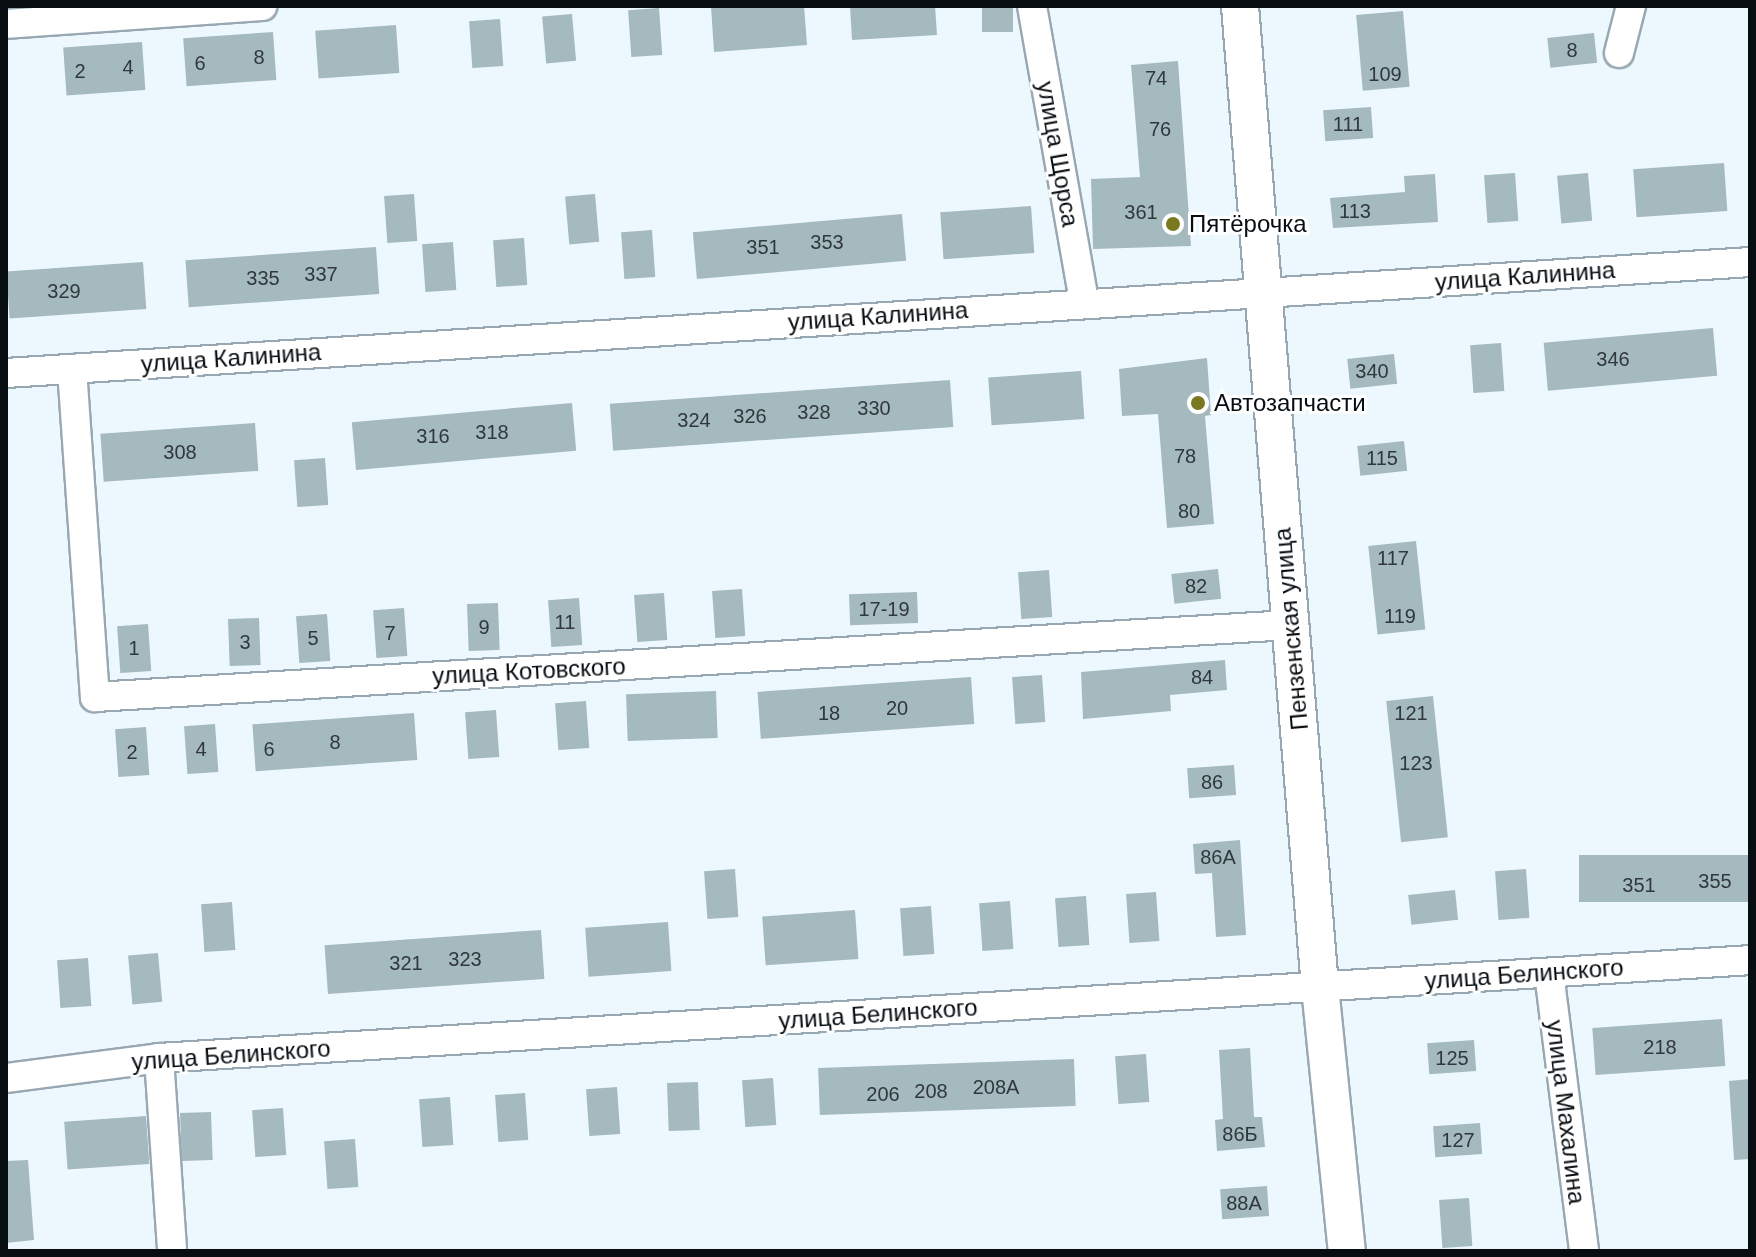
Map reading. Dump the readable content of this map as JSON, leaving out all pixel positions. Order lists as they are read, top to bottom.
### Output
{
  "streets": {
    "street": [
      "улица Щорса",
      "улица Калинина",
      "Пензенская улица",
      "улица Котовского",
      "улица Белинского",
      "улица Махалина"
    ]
  },
  "crossings": [
    ["улица Щорса", "улица Калинина"],
    ["улица Калинина", "Пензенская улица"],
    ["улица Калинина", "улица Котовского"],
    ["Пензенская улица", "улица Котовского"],
    ["Пензенская улица", "улица Белинского"],
    ["улица Белинского", "улица Махалина"]
  ],
  "places": ["Пятёрочка", "Автозапчасти"],
  "house_numbers": [
    "8",
    "8",
    "6",
    "4",
    "2",
    "109",
    "74",
    "111",
    "76",
    "113",
    "361",
    "353",
    "351",
    "337",
    "335",
    "329",
    "346",
    "340",
    "330",
    "328",
    "326",
    "324",
    "318",
    "316",
    "308",
    "78",
    "115",
    "80",
    "117",
    "82",
    "17-19",
    "119",
    "11",
    "9",
    "7",
    "5",
    "3",
    "1",
    "84",
    "20",
    "18",
    "121",
    "8",
    "4",
    "6",
    "2",
    "123",
    "86",
    "86А",
    "355",
    "351",
    "323",
    "321",
    "218",
    "125",
    "208А",
    "208",
    "206",
    "86Б",
    "127",
    "88А"
  ]
}
